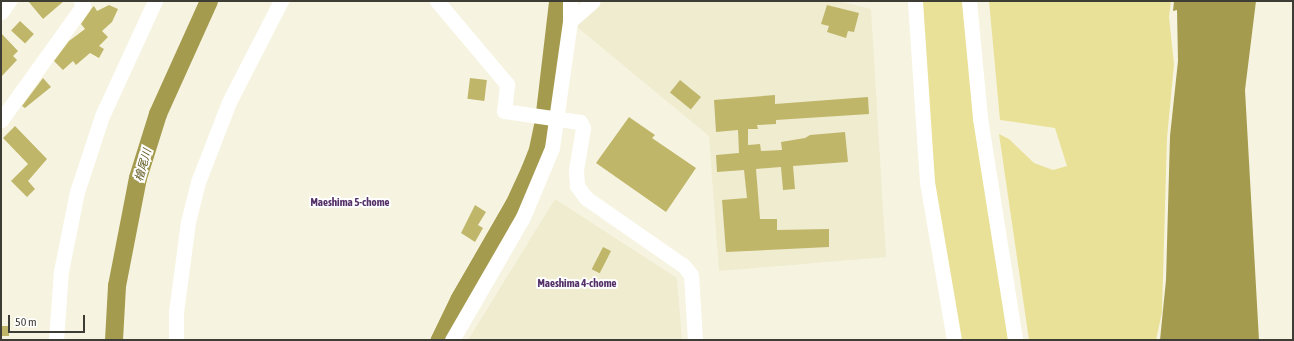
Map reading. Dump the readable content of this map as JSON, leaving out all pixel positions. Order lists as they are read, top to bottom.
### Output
{
  "districts": ["Maeshima 5-chome", "Maeshima 4-chome"],
  "water": ["檜尾川"],
  "scale_bar": "50 m"
}
